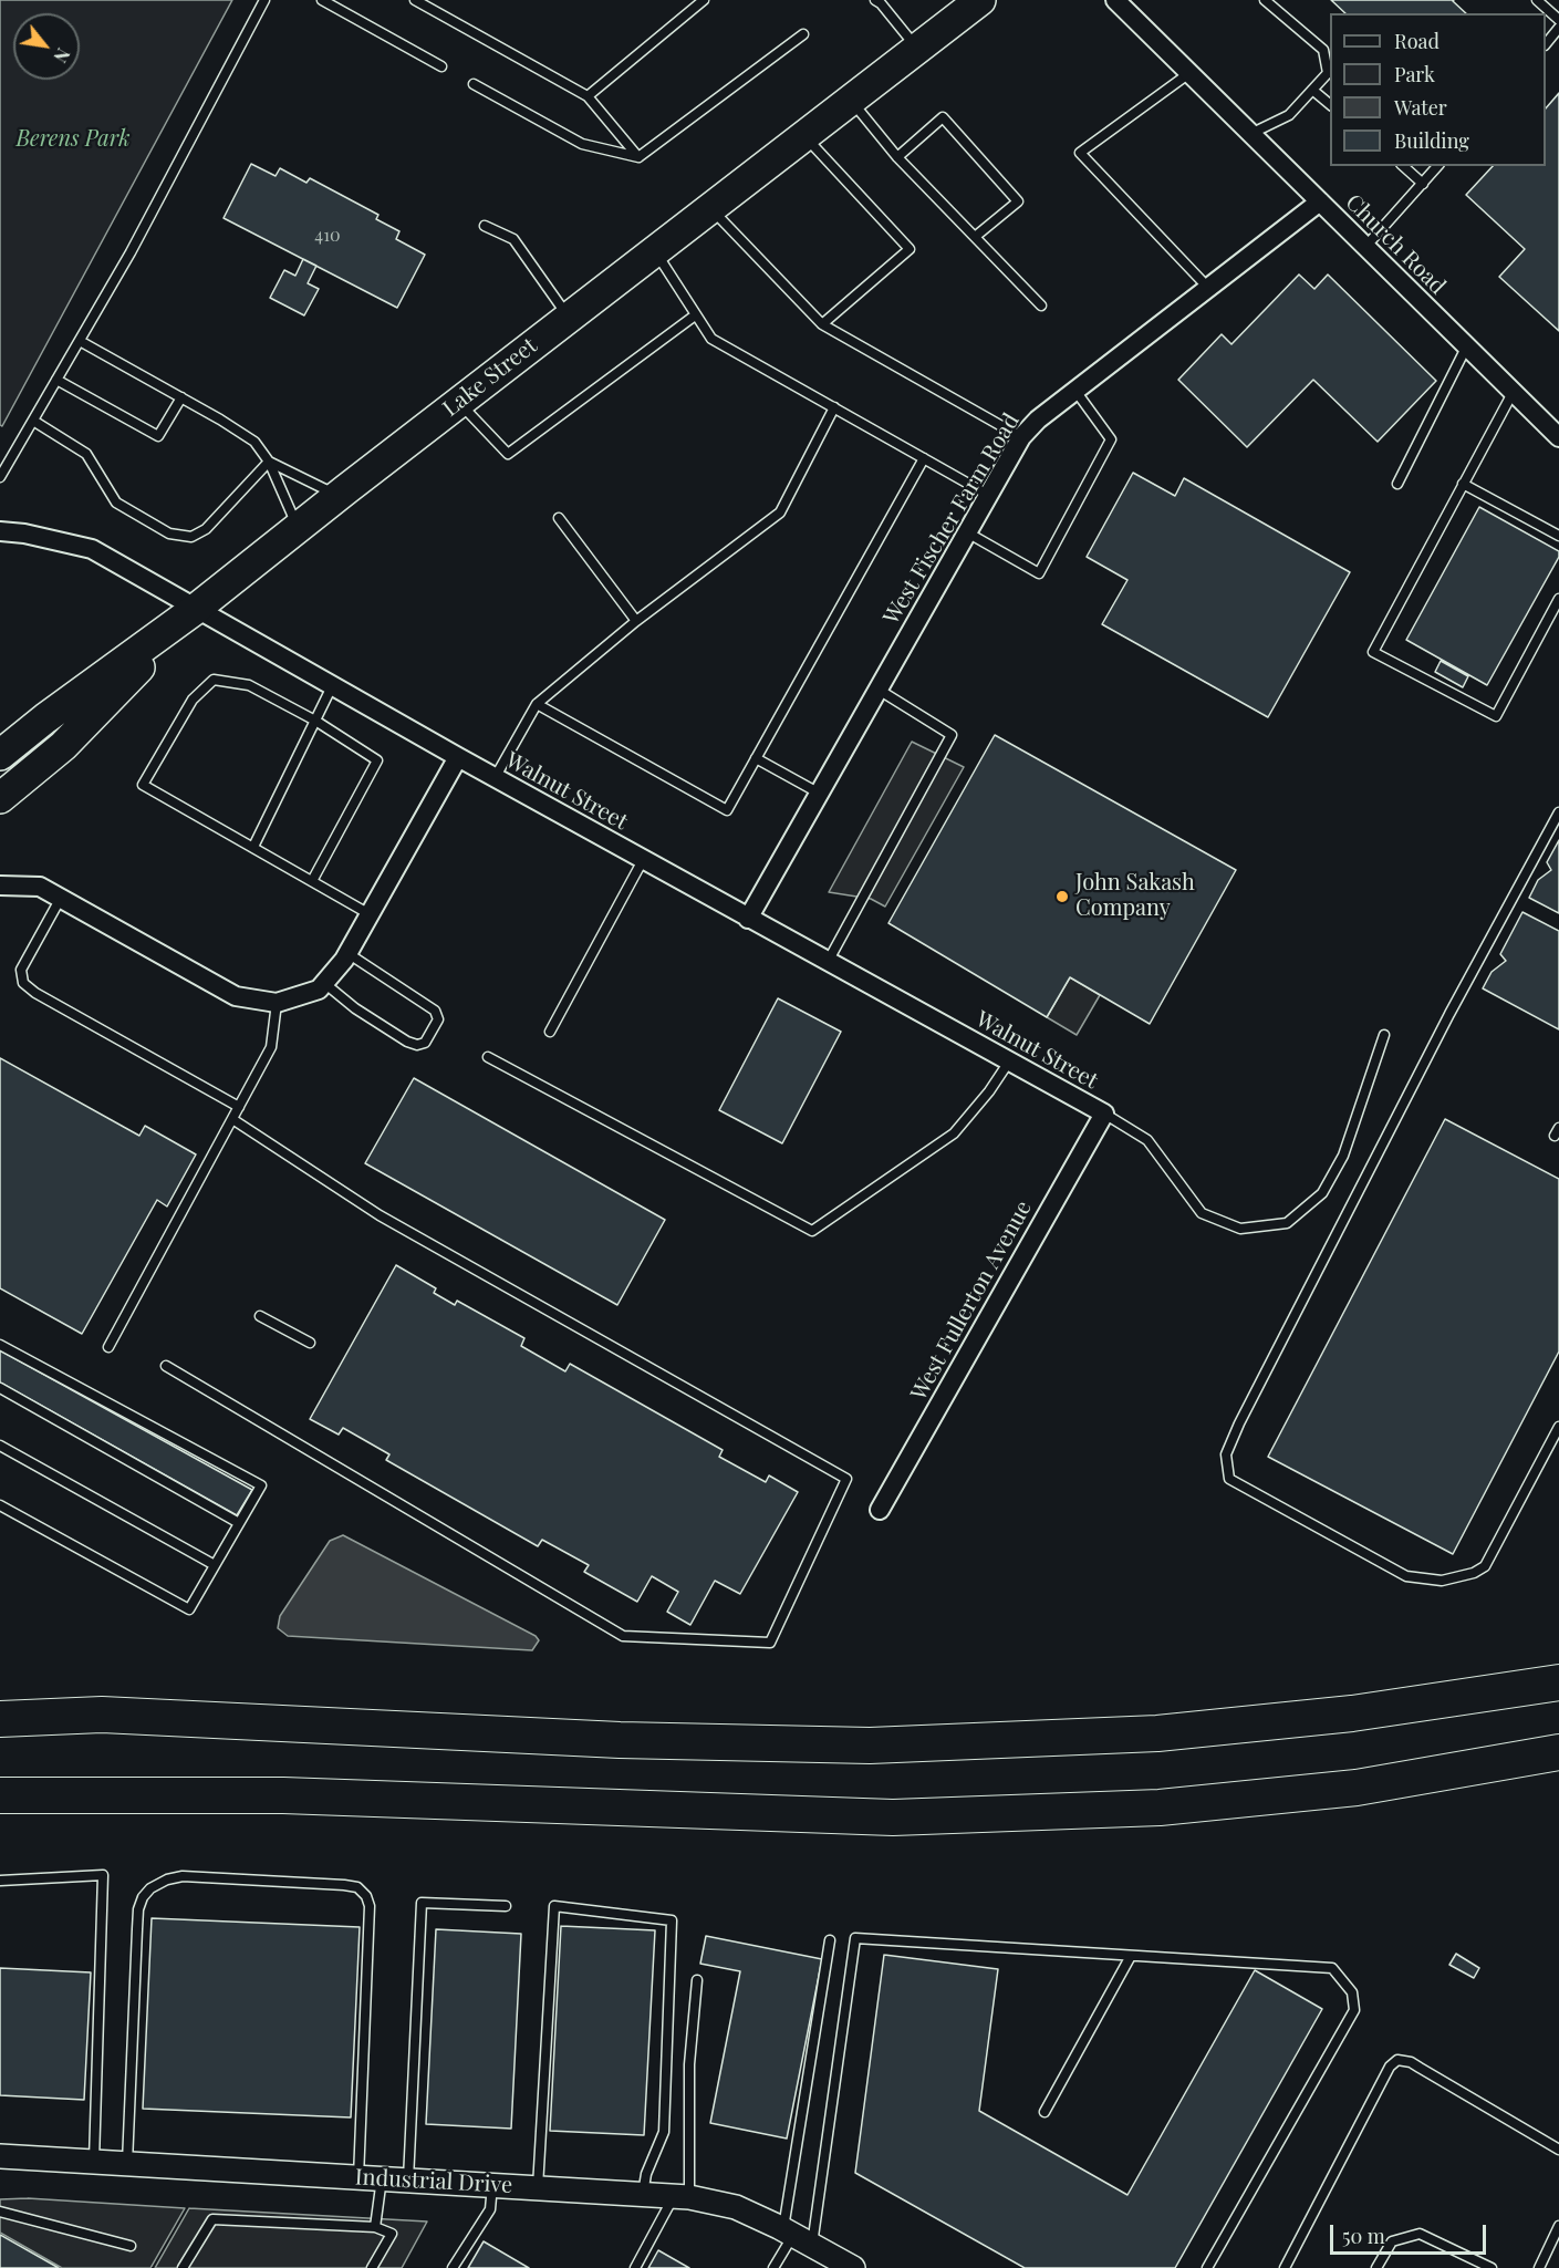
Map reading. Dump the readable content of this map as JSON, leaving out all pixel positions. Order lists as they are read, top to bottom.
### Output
{
  "streets": {
    "main road": ["Lake Street"],
    "street": [
      "Church Road",
      "West Fischer Farm Road",
      "Walnut Street",
      "West Fullerton Avenue",
      "Industrial Drive"
    ]
  },
  "crossings": [
    ["Church Road", "West Fischer Farm Road"],
    ["Lake Street", "Walnut Street"],
    ["West Fischer Farm Road", "Walnut Street"],
    ["Walnut Street", "West Fullerton Avenue"]
  ],
  "parks": ["Berens Park"],
  "places": ["John Sakash Company"],
  "house_numbers": ["410"],
  "legend": [
    "Road",
    "Park",
    "Water",
    "Building"
  ],
  "scale_bar": "50 m",
  "north": "bottom right"
}
